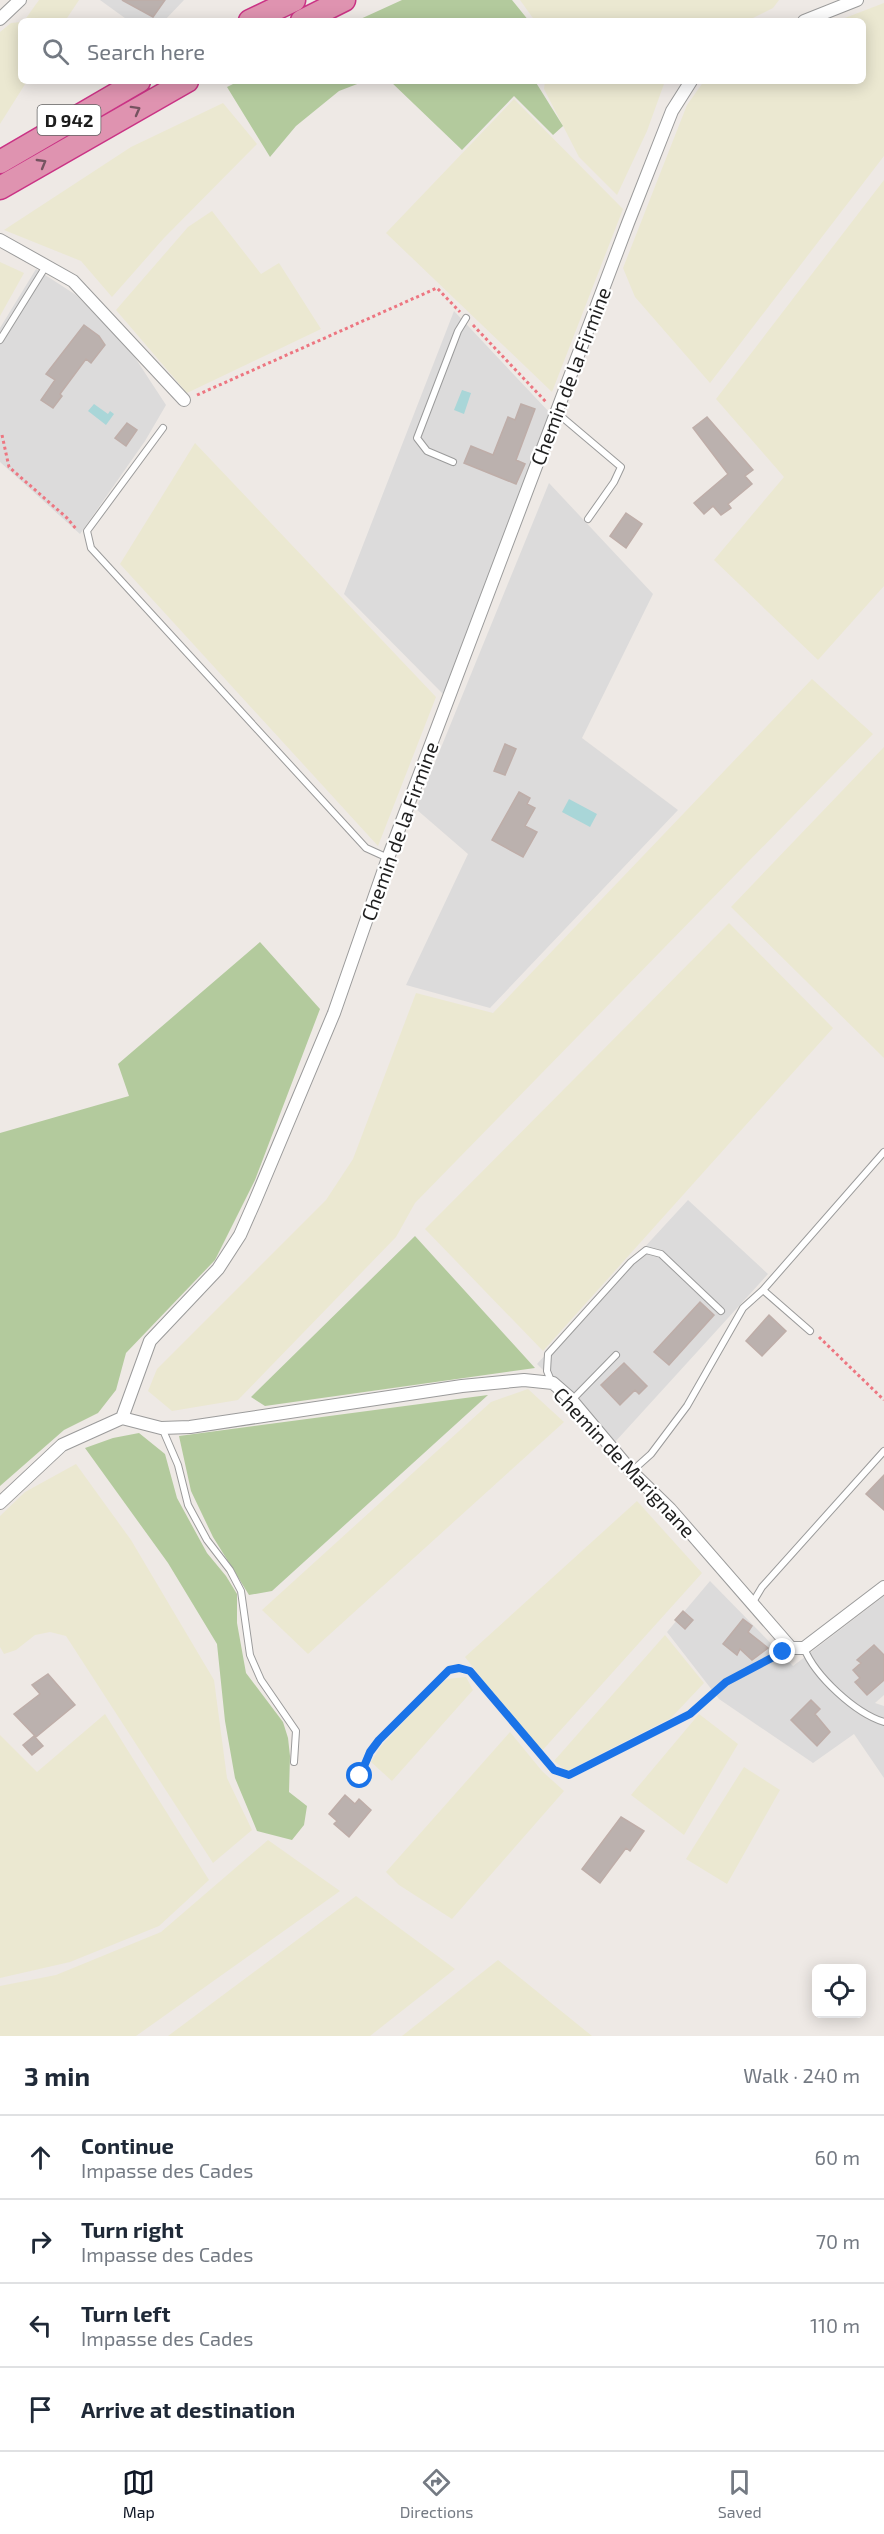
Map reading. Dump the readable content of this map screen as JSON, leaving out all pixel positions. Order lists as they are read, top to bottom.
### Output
{
  "streets": {
    "highway": ["D 942"],
    "street": ["Chemin de la Firmine", "Chemin de Marignane"]
  },
  "crossings": [
    ["Chemin de la Firmine", "Chemin de Marignane"]
  ],
  "page": {
    "search": "Search here",
    "heading": ["3 min", "Walk · 240 m"],
    "list": [
      ["Continue", "Impasse des Cades", "60 m"],
      ["Turn right", "Impasse des Cades", "70 m"],
      ["Turn left", "Impasse des Cades", "110 m"],
      "Arrive at destination"
    ],
    "nav": ["Map", "Directions", "Saved"]
  }
}
